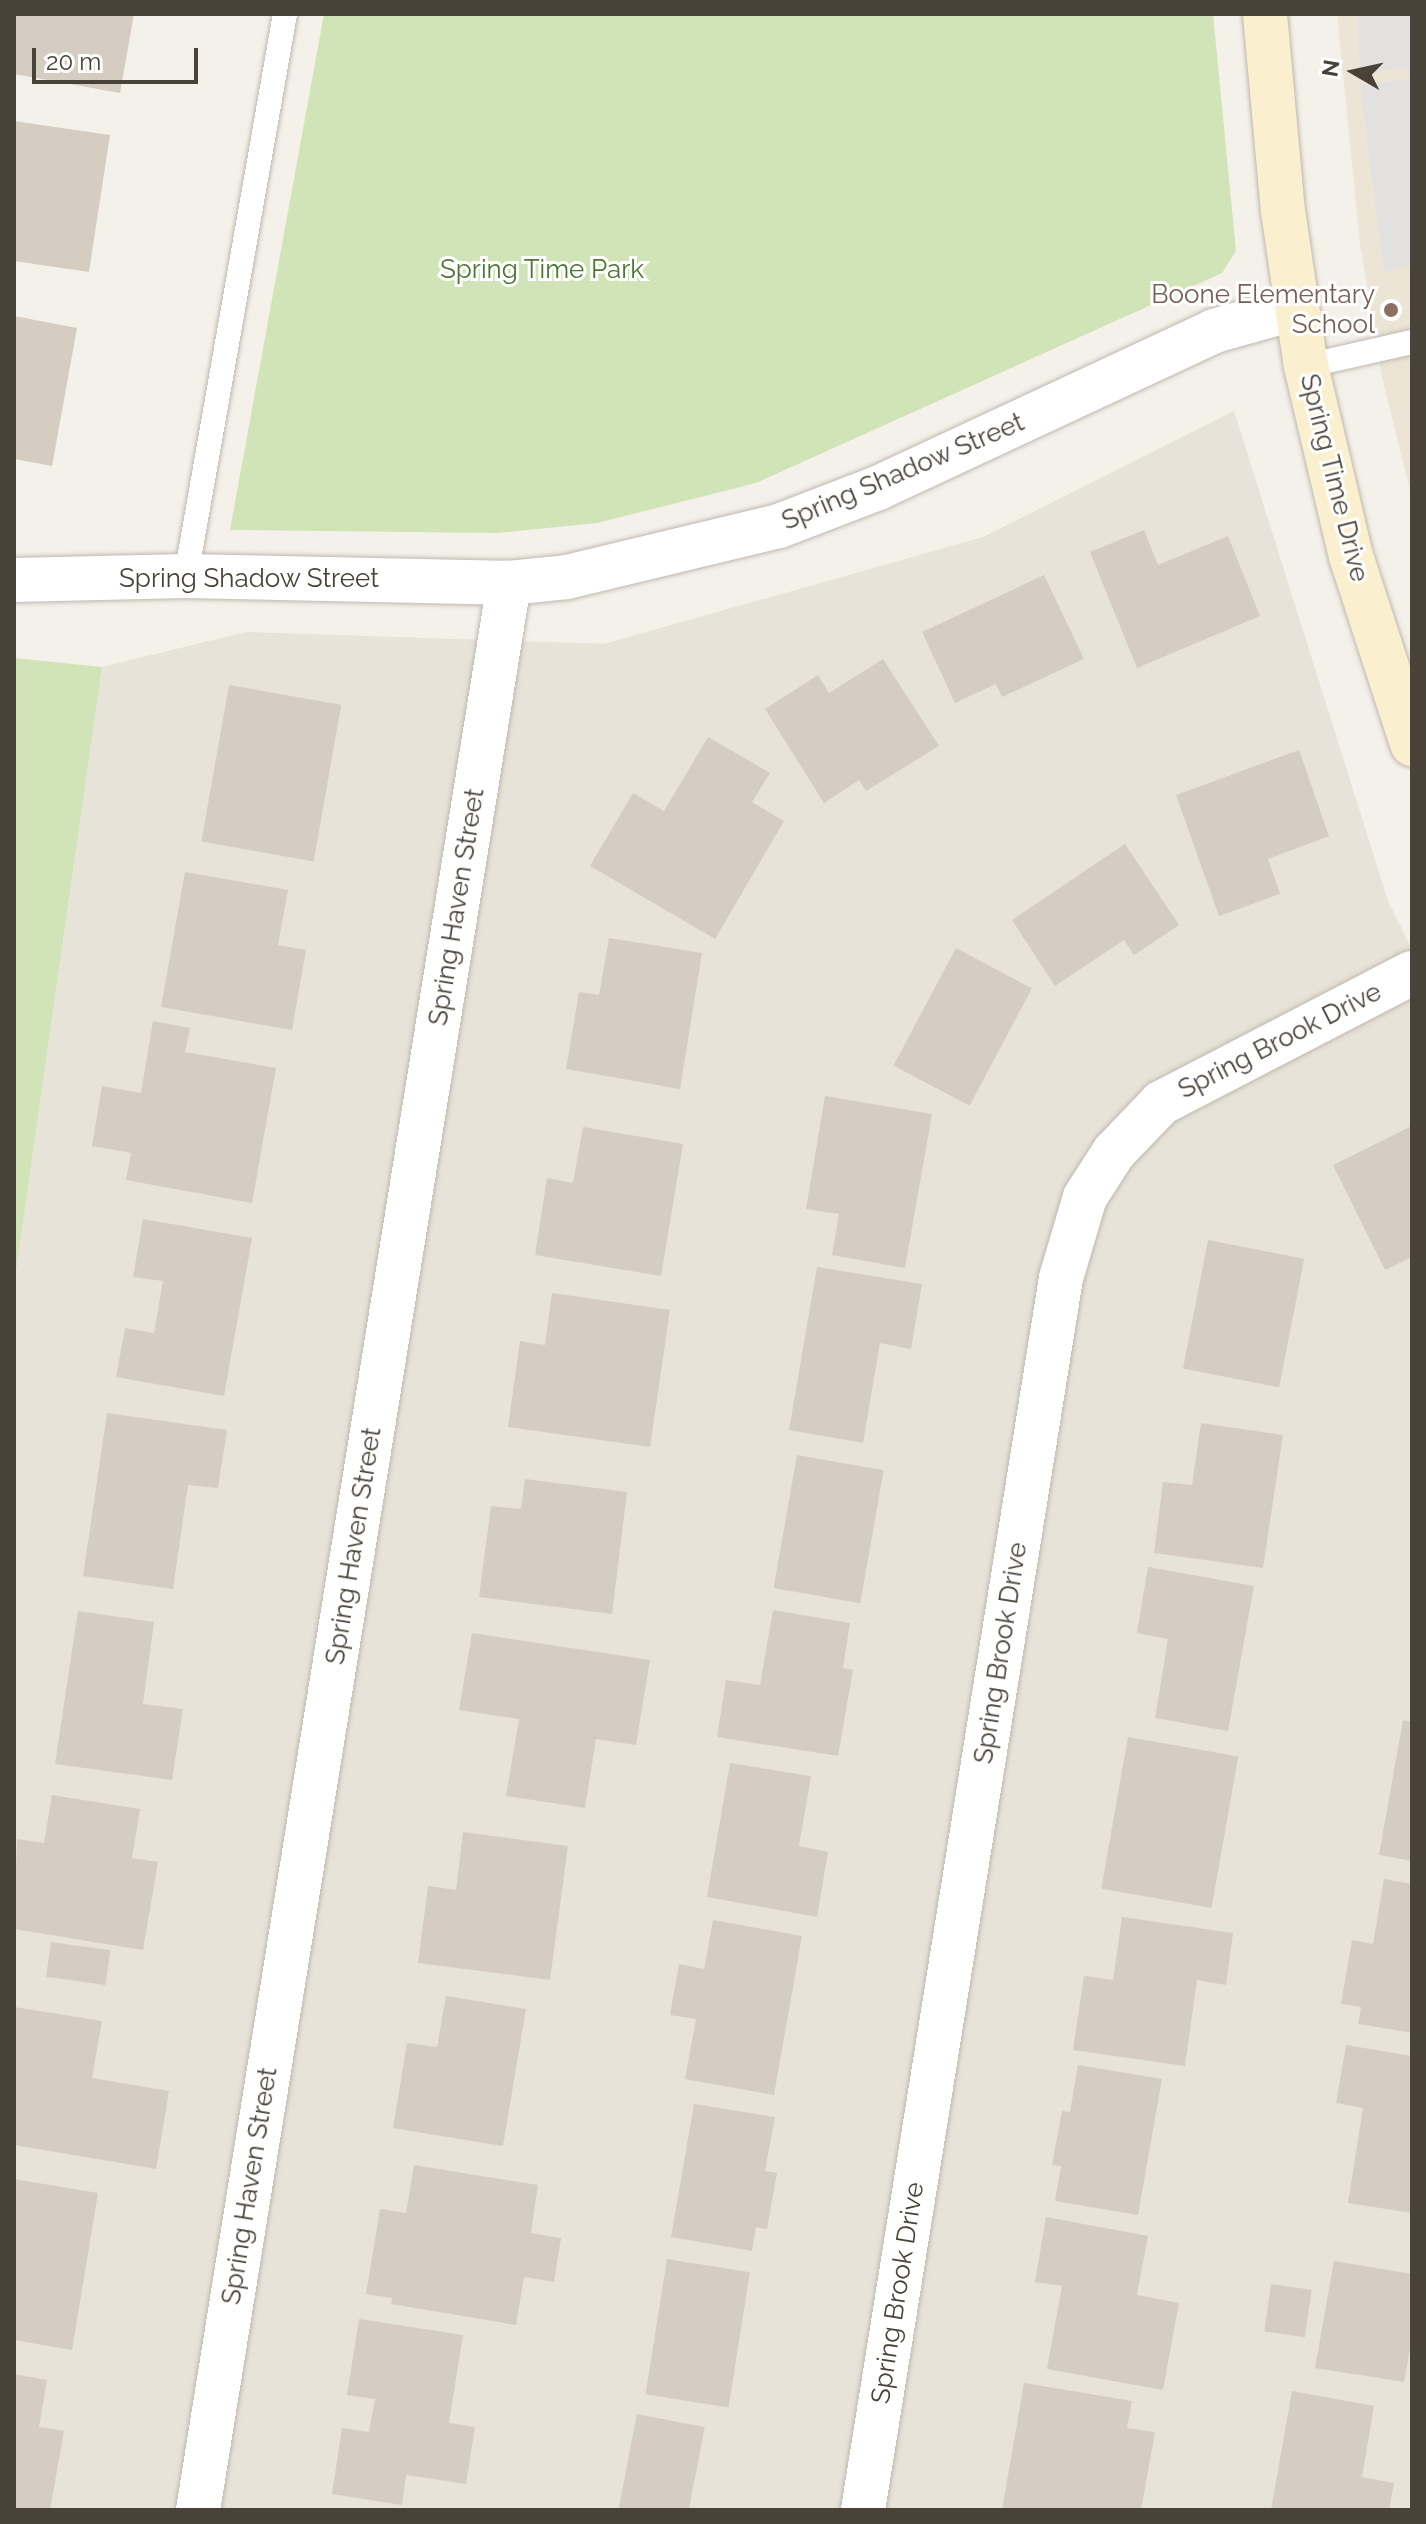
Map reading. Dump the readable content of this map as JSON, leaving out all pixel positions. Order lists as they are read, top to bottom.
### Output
{
  "streets": {
    "street": [
      "Spring Shadow Street",
      "Spring Time Drive",
      "Spring Haven Street",
      "Spring Brook Drive"
    ]
  },
  "crossings": [
    ["Spring Shadow Street", "Spring Time Drive"],
    ["Spring Shadow Street", "Spring Haven Street"]
  ],
  "parks": ["Spring Time Park"],
  "places": ["Boone Elementary School"],
  "scale_bar": "20 m",
  "north": "left"
}
